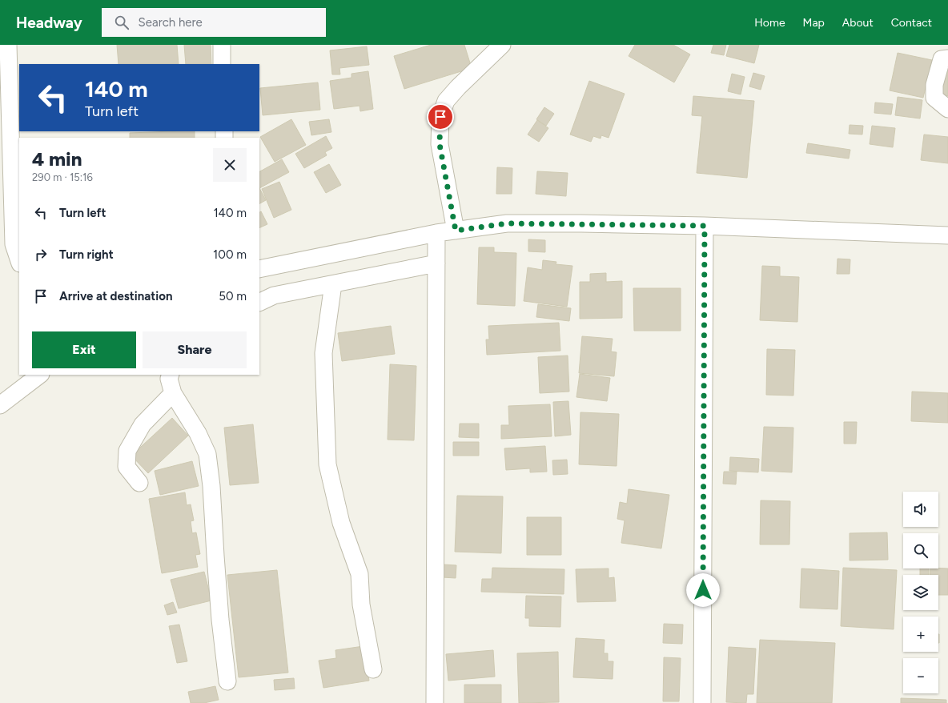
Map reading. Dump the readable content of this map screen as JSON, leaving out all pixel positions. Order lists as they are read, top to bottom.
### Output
{
  "page": {
    "header": "Headway",
    "search": "Search here",
    "nav": [
      "Home",
      "Map",
      "About",
      "Contact"
    ],
    "turn": ["140 m", "Turn left"],
    "heading": ["4 min", "290 m · 15:16"],
    "list": [
      {
        "name": "Turn left",
        "value": "140 m"
      },
      {
        "name": "Turn right",
        "value": "100 m"
      },
      {
        "name": "Arrive at destination",
        "value": "50 m"
      }
    ],
    "buttons": ["Exit", "Share"],
    "map_buttons": ["+", "−"]
  }
}
